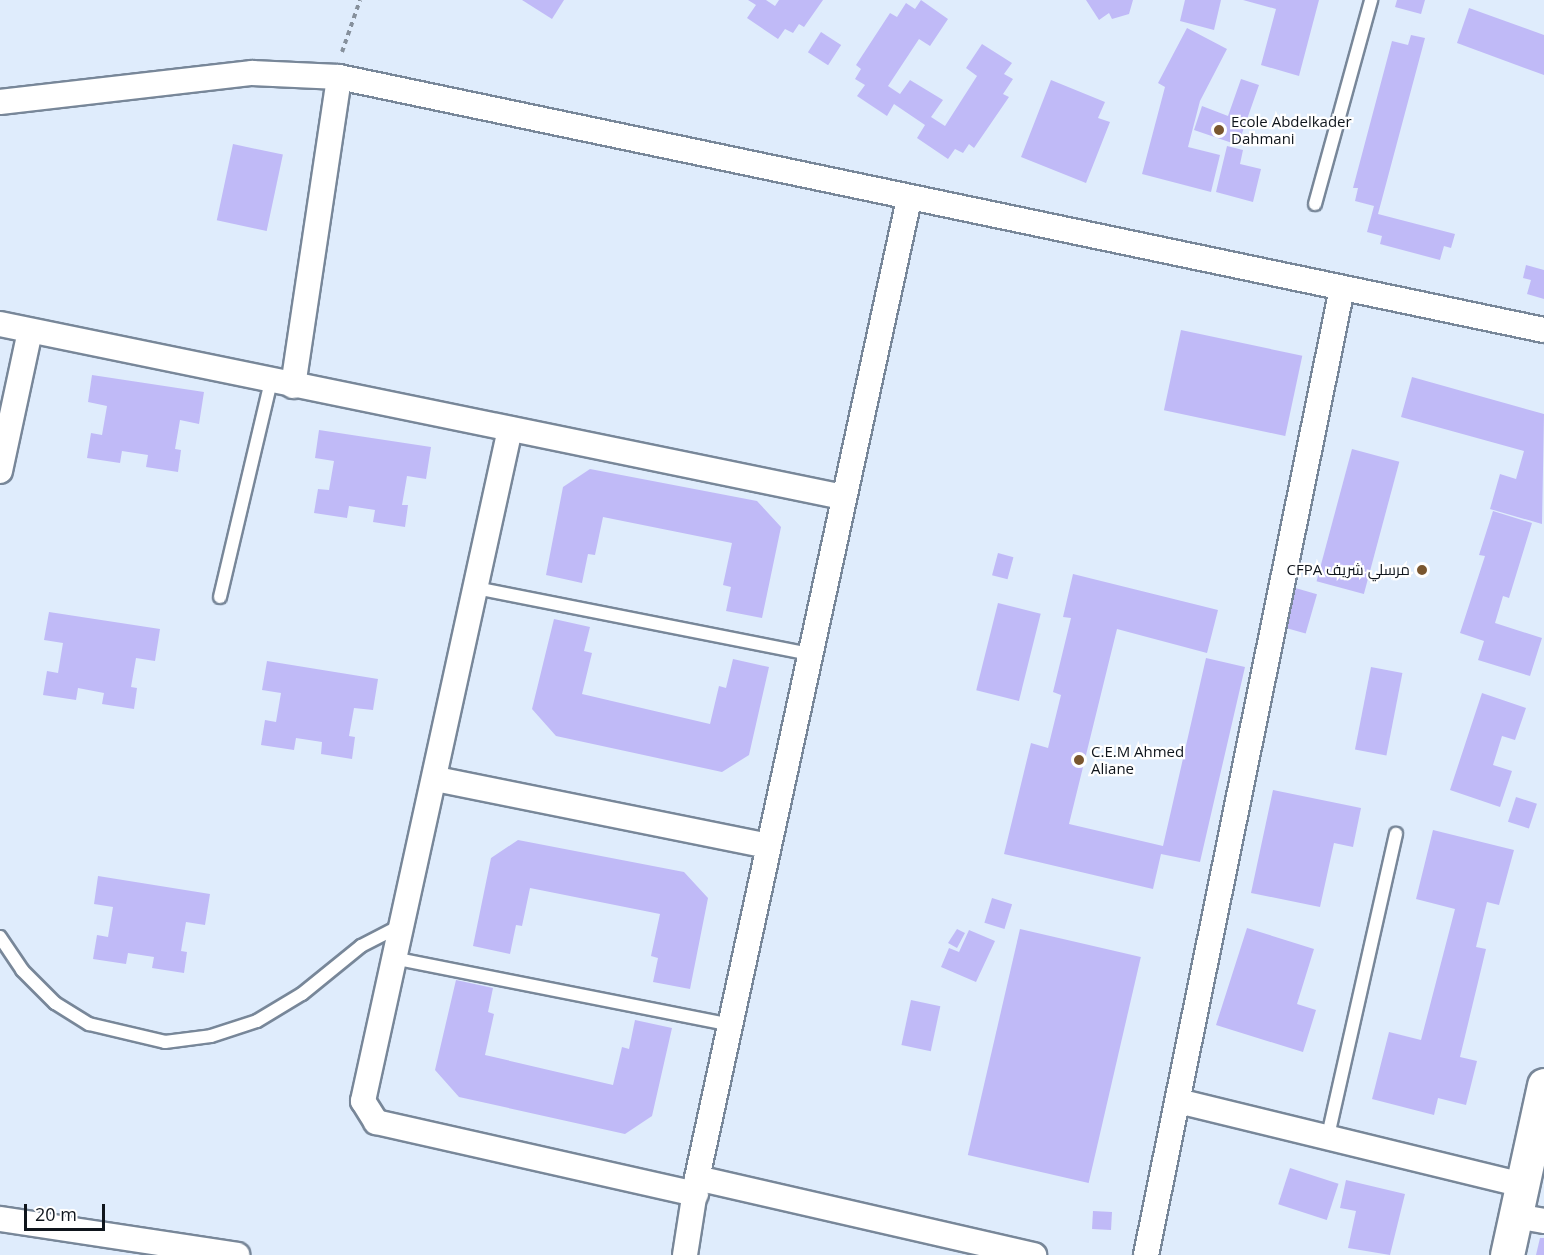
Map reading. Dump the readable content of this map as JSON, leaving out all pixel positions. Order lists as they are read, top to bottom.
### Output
{
  "places": ["Ecole Abdelkader Dahmani", "CFPA مرسلي شريف", "C.E.M Ahmed Aliane"],
  "scale_bar": "20 m"
}
